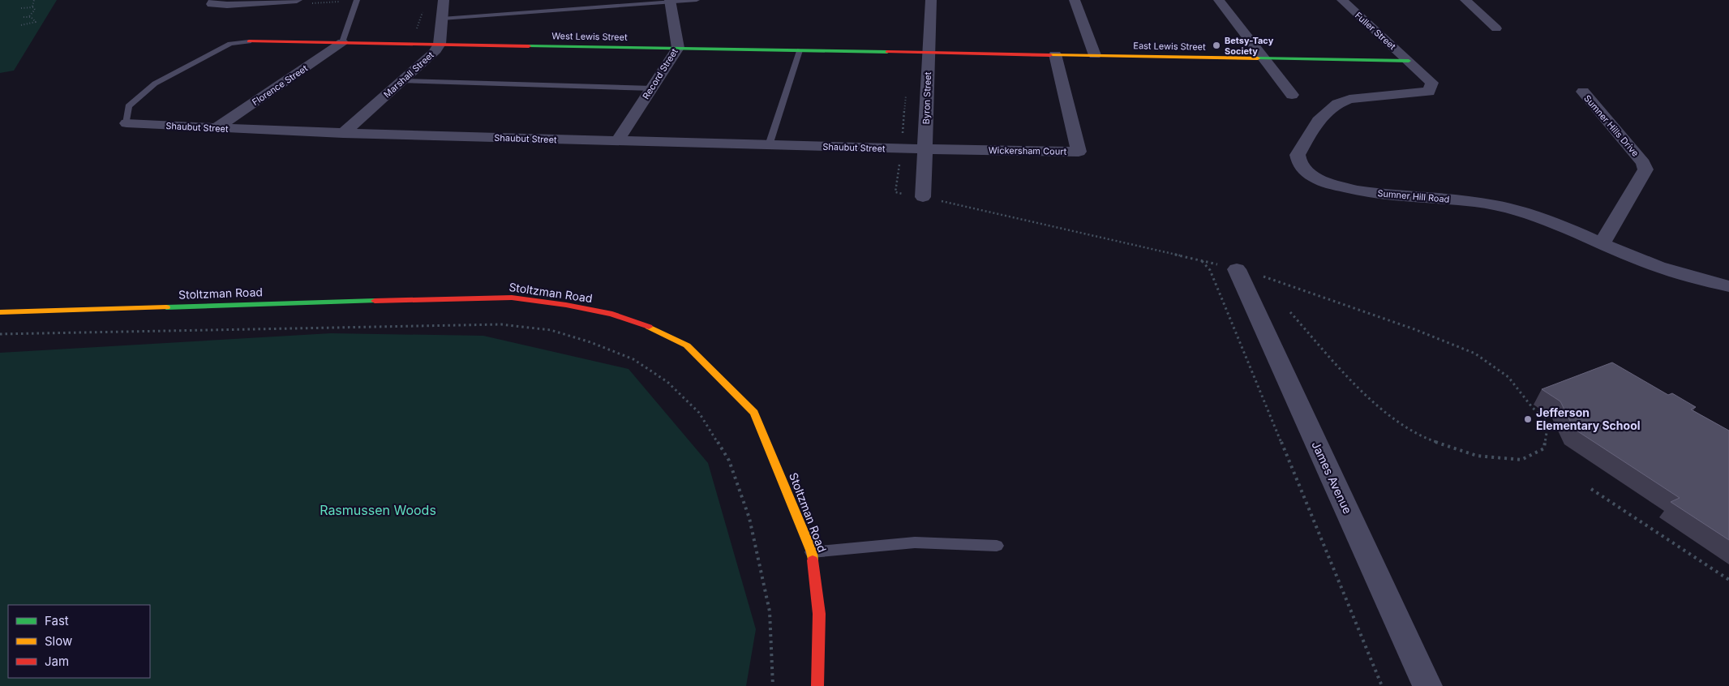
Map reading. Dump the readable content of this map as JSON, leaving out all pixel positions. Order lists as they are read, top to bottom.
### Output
{
  "streets": {
    "street": [
      "Fuller Street",
      "West Lewis Street",
      "East Lewis Street",
      "Record Street",
      "Marshall Street",
      "Florence Street",
      "Byron Street",
      "Sumner Hills Drive",
      "Shaubut Street",
      "Wickersham Court",
      "Sumner Hill Road",
      "Stoltzman Road",
      "James Avenue"
    ]
  },
  "crossings": [
    ["Fuller Street", "East Lewis Street"],
    ["Fuller Street", "Sumner Hill Road"],
    ["West Lewis Street", "East Lewis Street"],
    ["West Lewis Street", "Record Street"],
    ["West Lewis Street", "Marshall Street"],
    ["West Lewis Street", "Florence Street"],
    ["West Lewis Street", "Byron Street"],
    ["East Lewis Street", "Byron Street"],
    ["East Lewis Street", "Wickersham Court"],
    ["East Lewis Street", "Sumner Hill Road"],
    ["Record Street", "Shaubut Street"],
    ["Marshall Street", "Shaubut Street"],
    ["Florence Street", "Shaubut Street"],
    ["Byron Street", "Shaubut Street"],
    ["Byron Street", "Wickersham Court"],
    ["Sumner Hills Drive", "Sumner Hill Road"],
    ["Shaubut Street", "Wickersham Court"]
  ],
  "parks": ["Rasmussen Woods"],
  "places": ["Betsy-Tacy Society", "Jefferson Elementary School"],
  "legend": ["Fast", "Slow", "Jam"]
}
